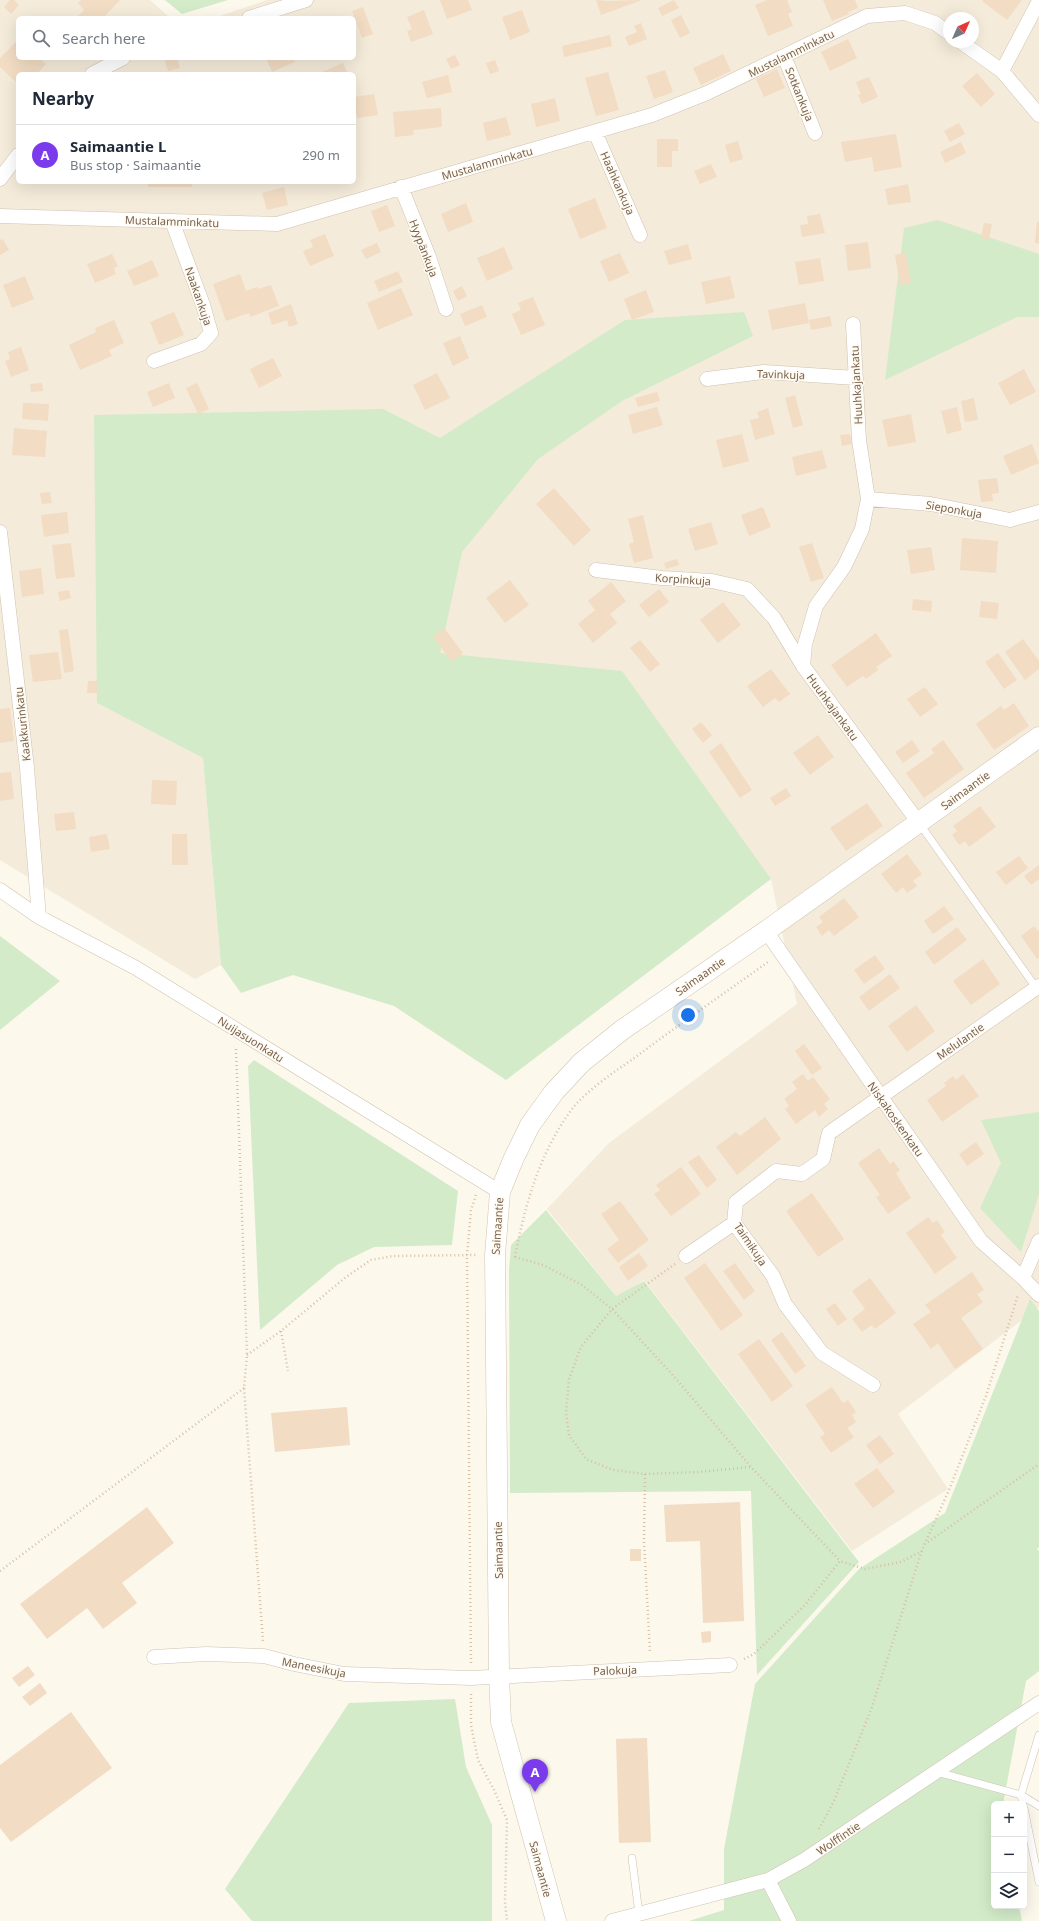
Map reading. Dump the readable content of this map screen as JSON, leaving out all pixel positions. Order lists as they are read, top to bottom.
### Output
{
  "streets": {
    "street": [
      "Mustalamminkatu",
      "Sotkankuja",
      "Haahkankuja",
      "Hyypänkuja",
      "Naakankuja",
      "Tavinkuja",
      "Huuhkajankatu",
      "Sieponkuja",
      "Korpinkuja",
      "Kaakkurinkatu",
      "Saimaantie",
      "Nuijasuonkatu",
      "Melulantie",
      "Niskakoskenkatu",
      "Taimikuja",
      "Maneesikuja",
      "Palokuja",
      "Wolffintie"
    ]
  },
  "crossings": [
    ["Mustalamminkatu", "Sotkankuja"],
    ["Mustalamminkatu", "Haahkankuja"],
    ["Mustalamminkatu", "Hyypänkuja"],
    ["Mustalamminkatu", "Naakankuja"],
    ["Tavinkuja", "Huuhkajankatu"],
    ["Huuhkajankatu", "Sieponkuja"],
    ["Huuhkajankatu", "Korpinkuja"],
    ["Huuhkajankatu", "Saimaantie"],
    ["Kaakkurinkatu", "Nuijasuonkatu"],
    ["Saimaantie", "Nuijasuonkatu"],
    ["Saimaantie", "Niskakoskenkatu"],
    ["Saimaantie", "Maneesikuja"],
    ["Saimaantie", "Palokuja"],
    ["Melulantie", "Niskakoskenkatu"],
    ["Melulantie", "Taimikuja"],
    ["Niskakoskenkatu", "Taimikuja"],
    ["Maneesikuja", "Palokuja"]
  ],
  "north": "top right",
  "page": {
    "search": "Search here",
    "heading": "Nearby",
    "list": [
      {
        "mark": "A",
        "name": "Saimaantie L",
        "note": "Bus stop · Saimaantie",
        "value": "290 m"
      }
    ],
    "pins": "A",
    "map_buttons": ["+", "−"]
  }
}
